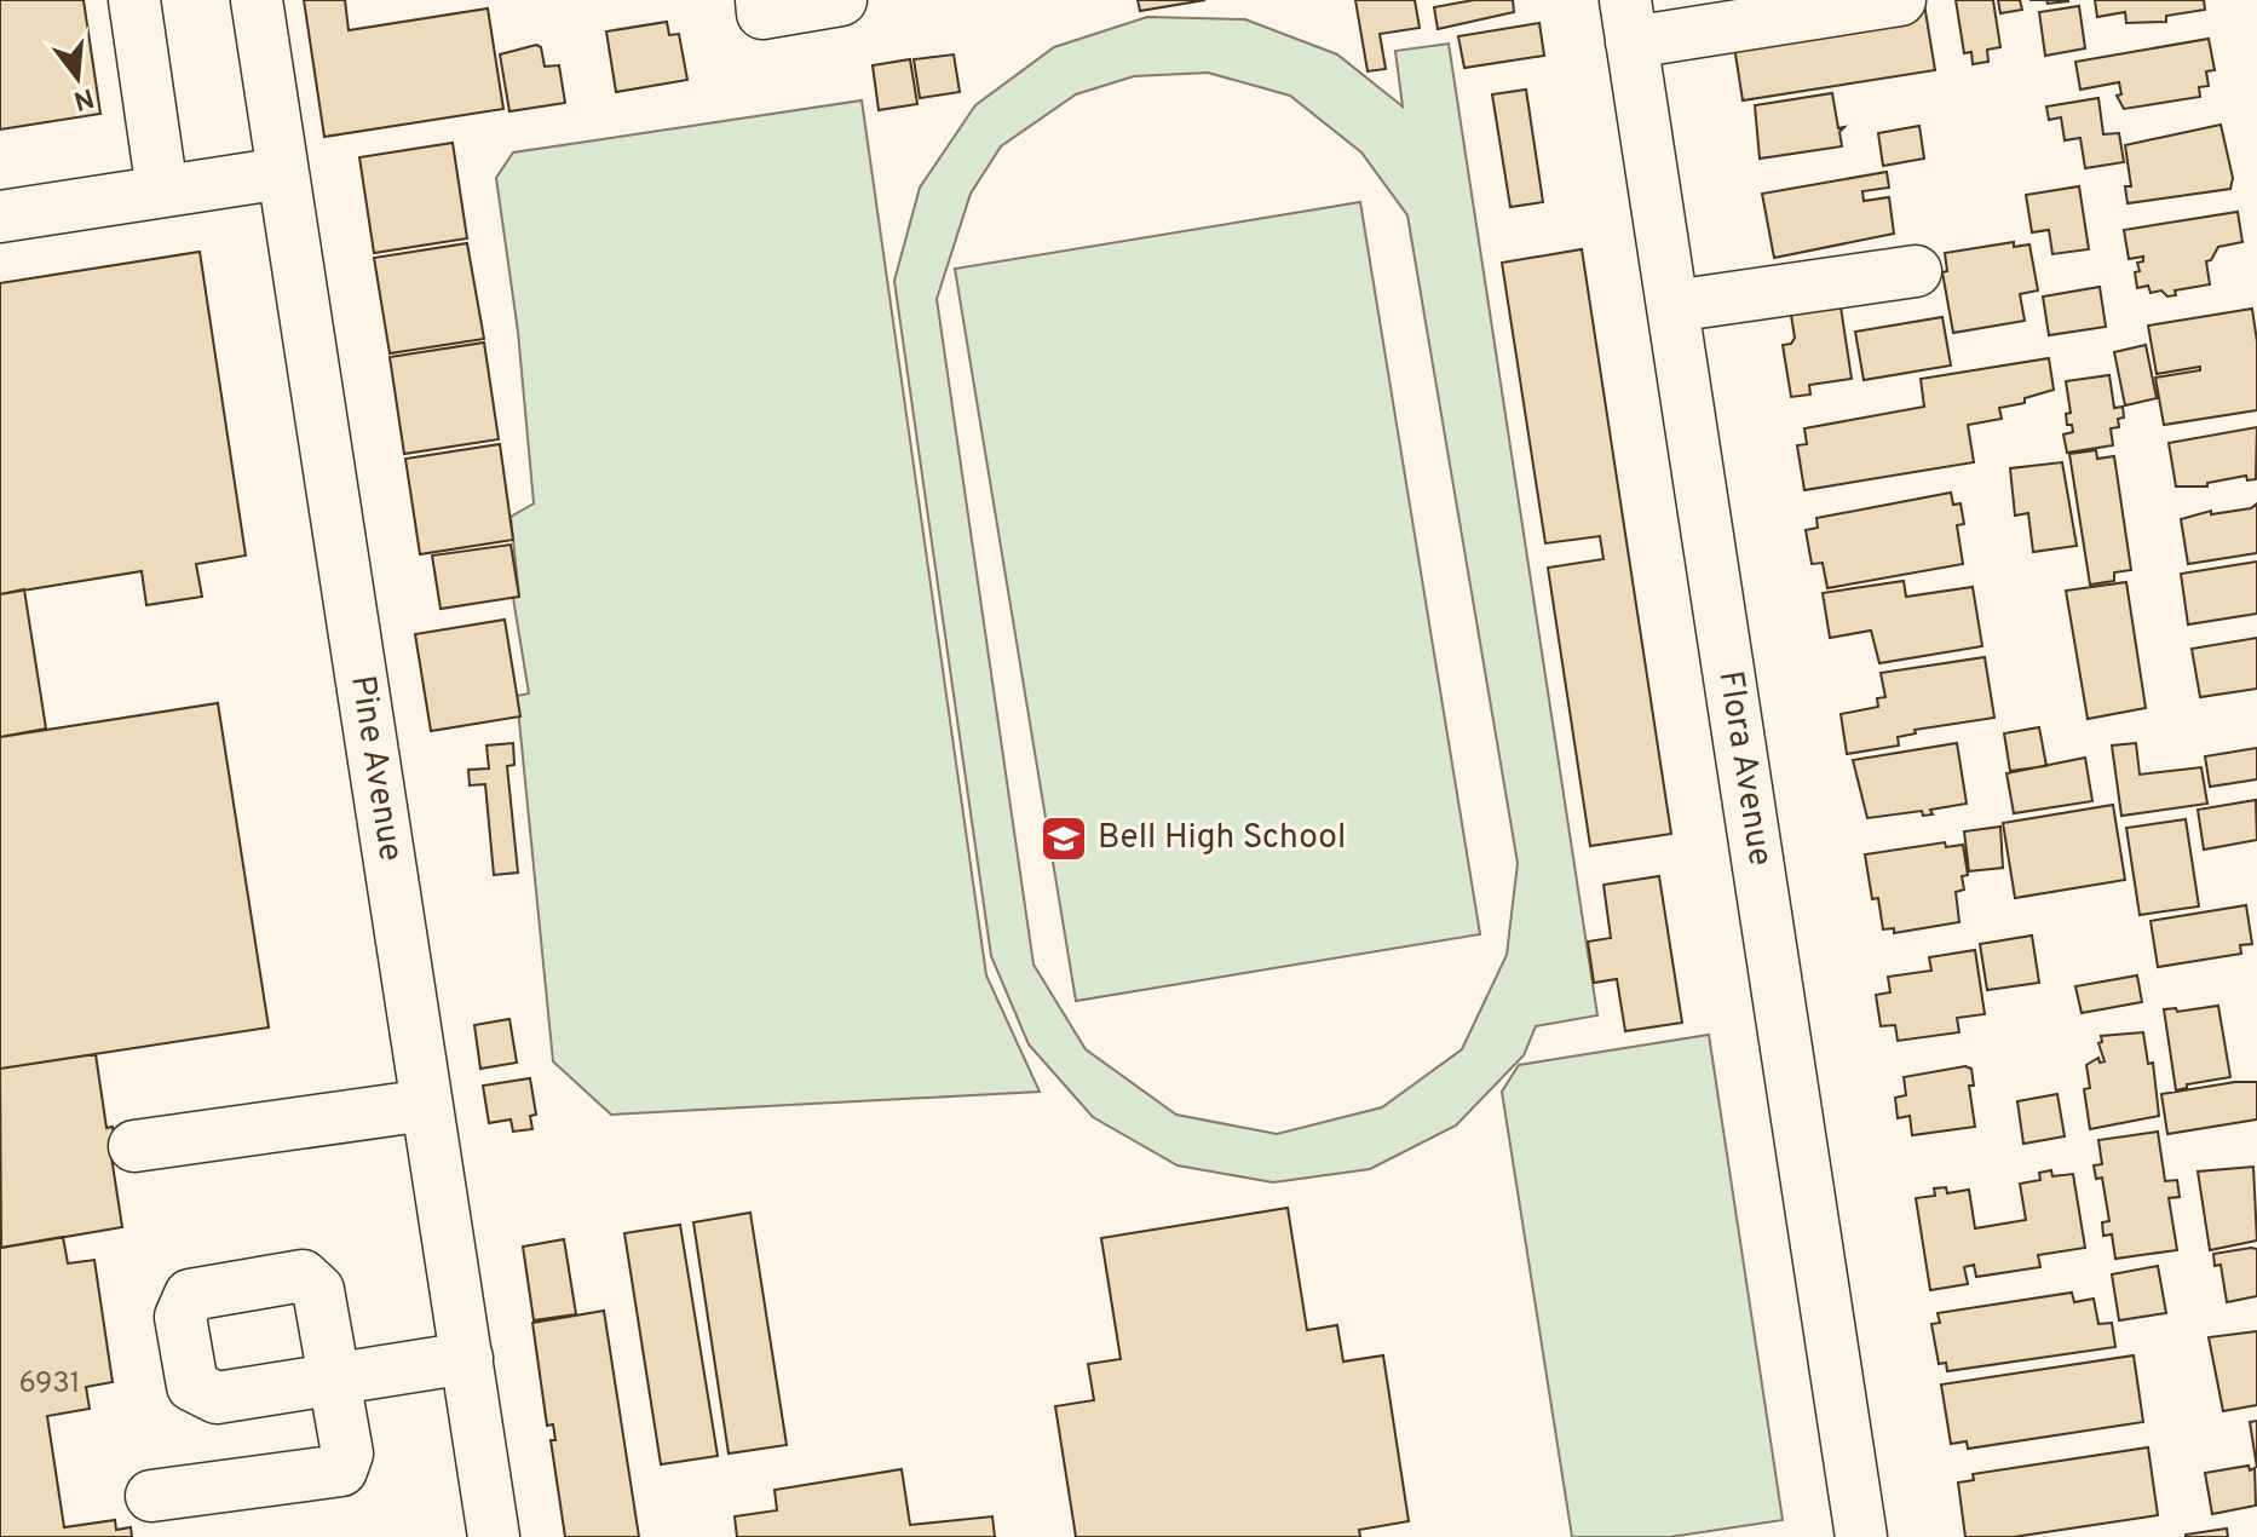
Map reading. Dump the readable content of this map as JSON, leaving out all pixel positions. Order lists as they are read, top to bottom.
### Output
{
  "streets": {
    "street": ["Pine Avenue", "Flora Avenue"]
  },
  "places": {
    "school or university": ["Bell High School"]
  },
  "house_numbers": ["6931"],
  "north": "bottom"
}
